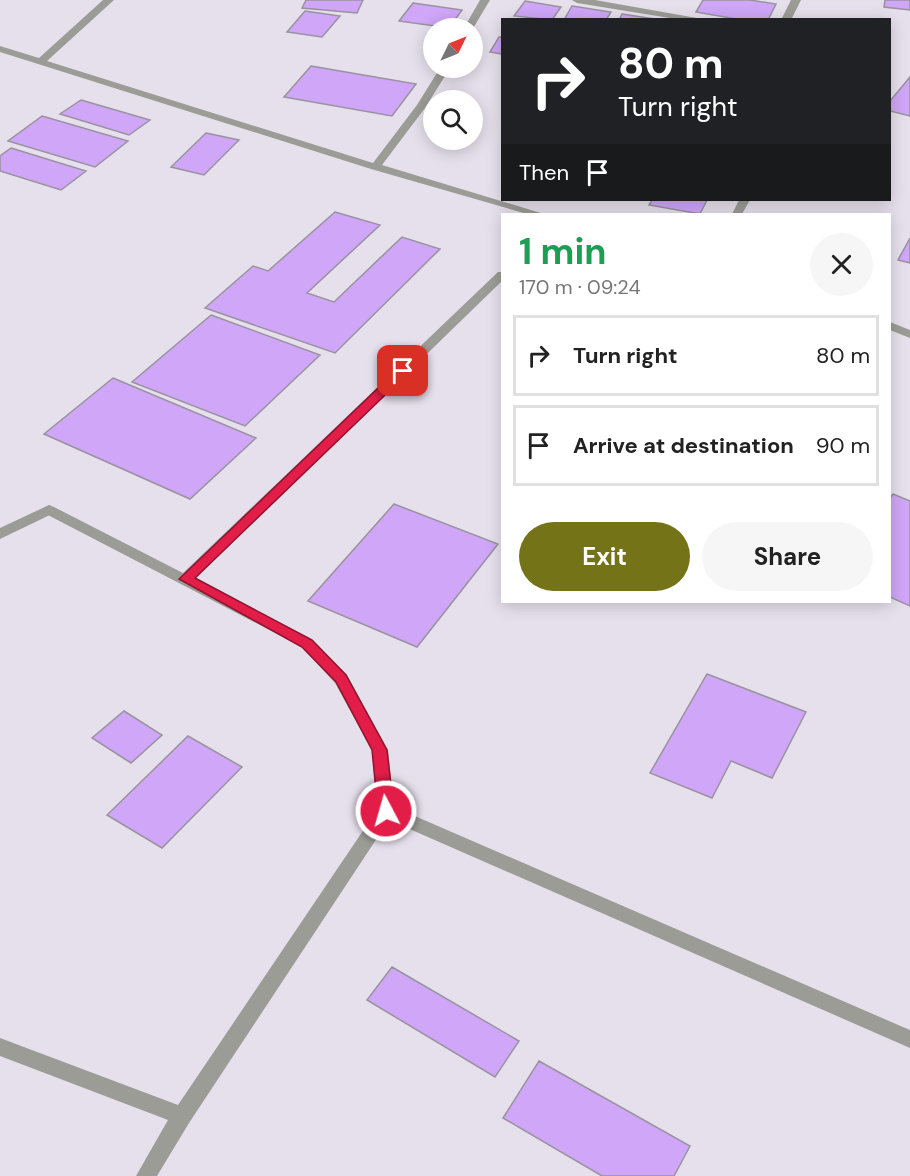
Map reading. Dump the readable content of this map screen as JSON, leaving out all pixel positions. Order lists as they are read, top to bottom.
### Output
{
  "north": "top right",
  "page": {
    "turn": ["80 m", "Turn right"],
    "then": "Then",
    "heading": ["1 min", "170 m · 09:24"],
    "list": [
      {
        "name": "Turn right",
        "value": "80 m"
      },
      {
        "name": "Arrive at destination",
        "value": "90 m"
      }
    ],
    "buttons": ["Exit", "Share"]
  }
}
